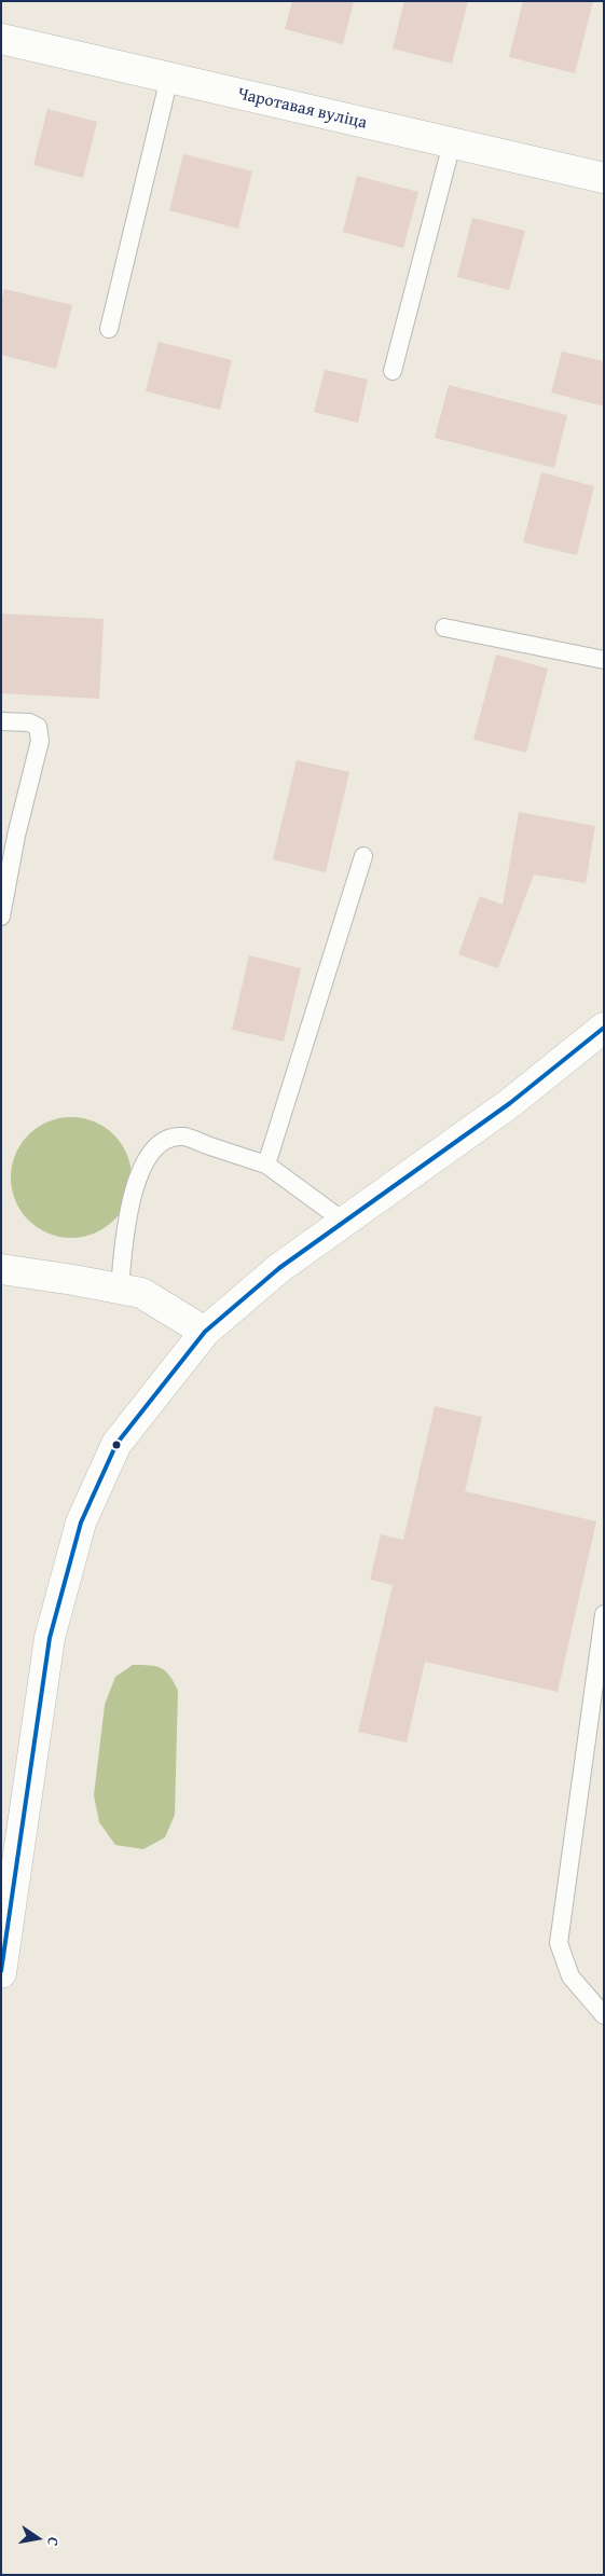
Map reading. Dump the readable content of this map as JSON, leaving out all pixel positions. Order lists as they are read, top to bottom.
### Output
{
  "streets": {
    "street": ["Чаротавая вуліца"]
  },
  "north": "right"
}
